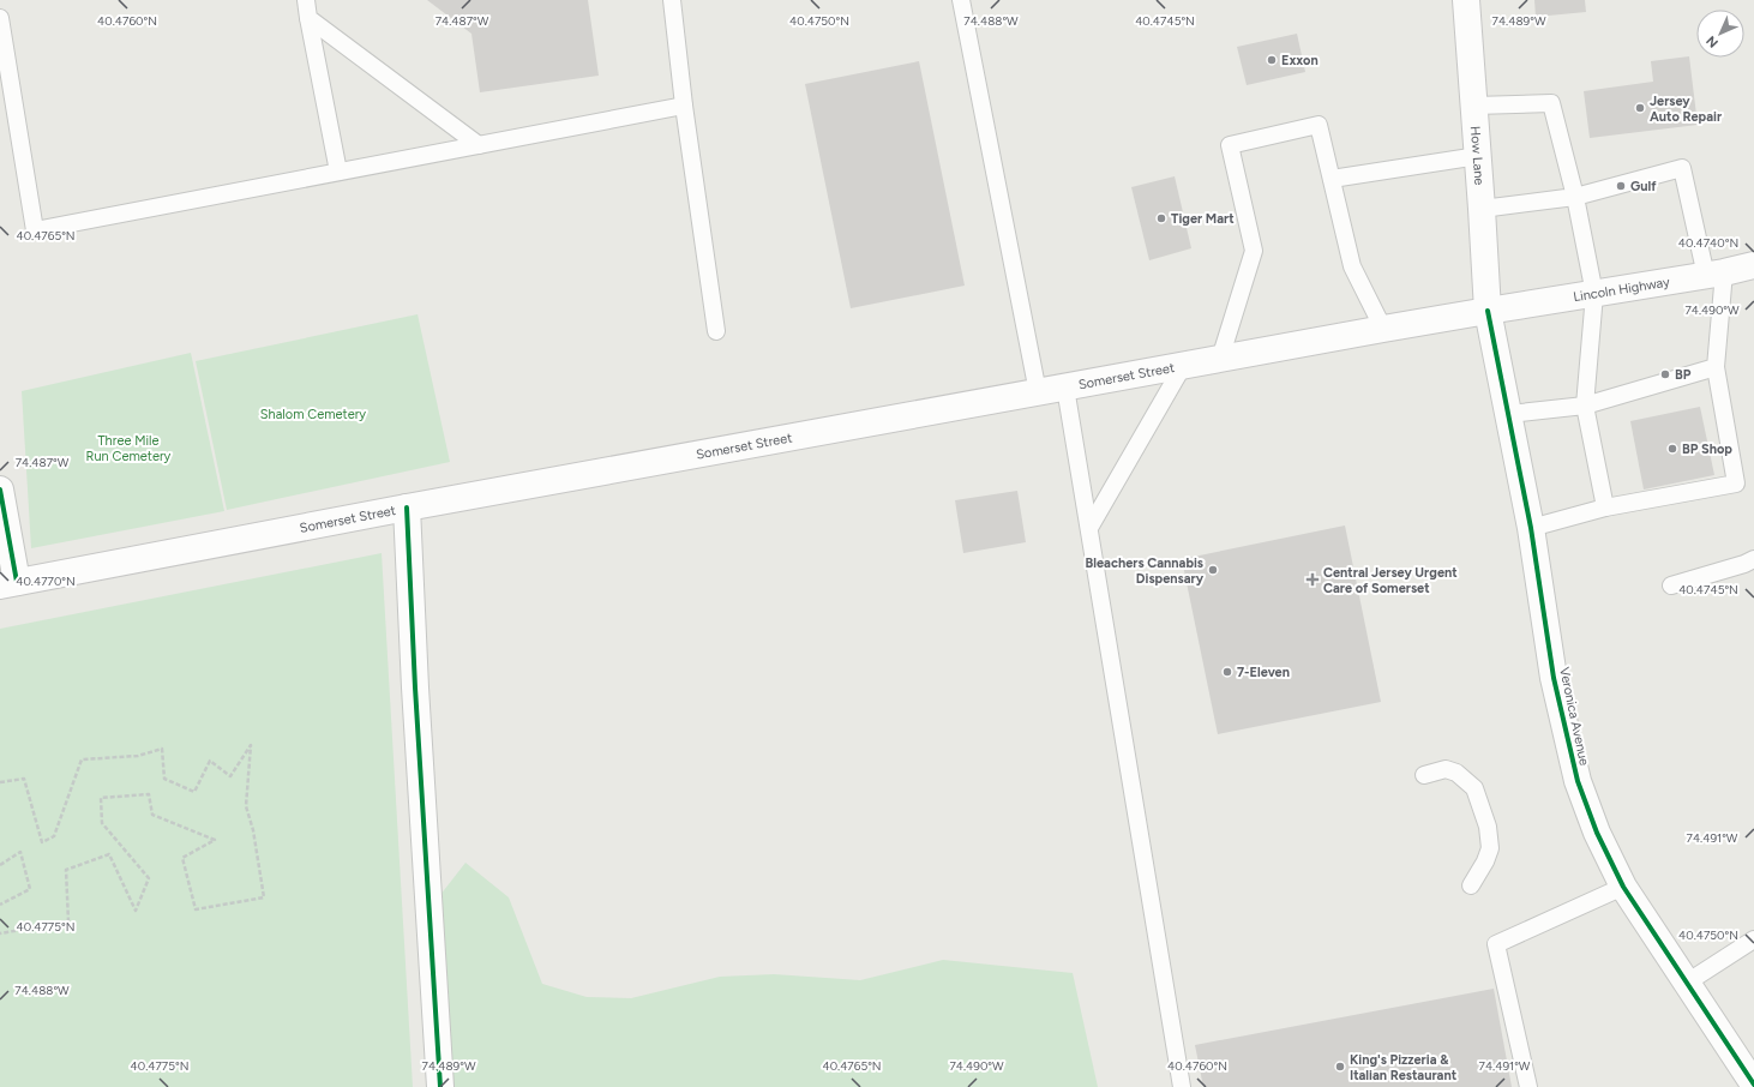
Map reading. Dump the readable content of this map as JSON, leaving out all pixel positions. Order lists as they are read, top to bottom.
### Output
{
  "streets": {
    "main road": [
      "How Lane",
      "Lincoln Highway",
      "Somerset Street",
      "Veronica Avenue"
    ]
  },
  "crossings": [
    ["How Lane", "Lincoln Highway"],
    ["How Lane", "Somerset Street"],
    ["How Lane", "Veronica Avenue"],
    ["Lincoln Highway", "Somerset Street"],
    ["Lincoln Highway", "Veronica Avenue"],
    ["Somerset Street", "Veronica Avenue"]
  ],
  "parks": ["Shalom Cemetery", "Three Mile Run Cemetery"],
  "places": {
    "other": [
      "Exxon",
      "Jersey Auto Repair",
      "Gulf",
      "Tiger Mart",
      "BP",
      "BP Shop",
      "Bleachers Cannabis Dispensary",
      "7-Eleven",
      "King's Pizzeria & Italian Restaurant"
    ],
    "health": ["Central Jersey Urgent Care of Somerset"]
  },
  "north": "bottom left",
  "coordinates": [
    "40.4760°N",
    "74.487°W",
    "40.4750°N",
    "74.488°W",
    "40.4745°N",
    "74.489°W",
    "40.4765°N",
    "40.4740°N",
    "74.490°W",
    "40.4770°N",
    "74.491°W",
    "40.4775°N"
  ]
}
